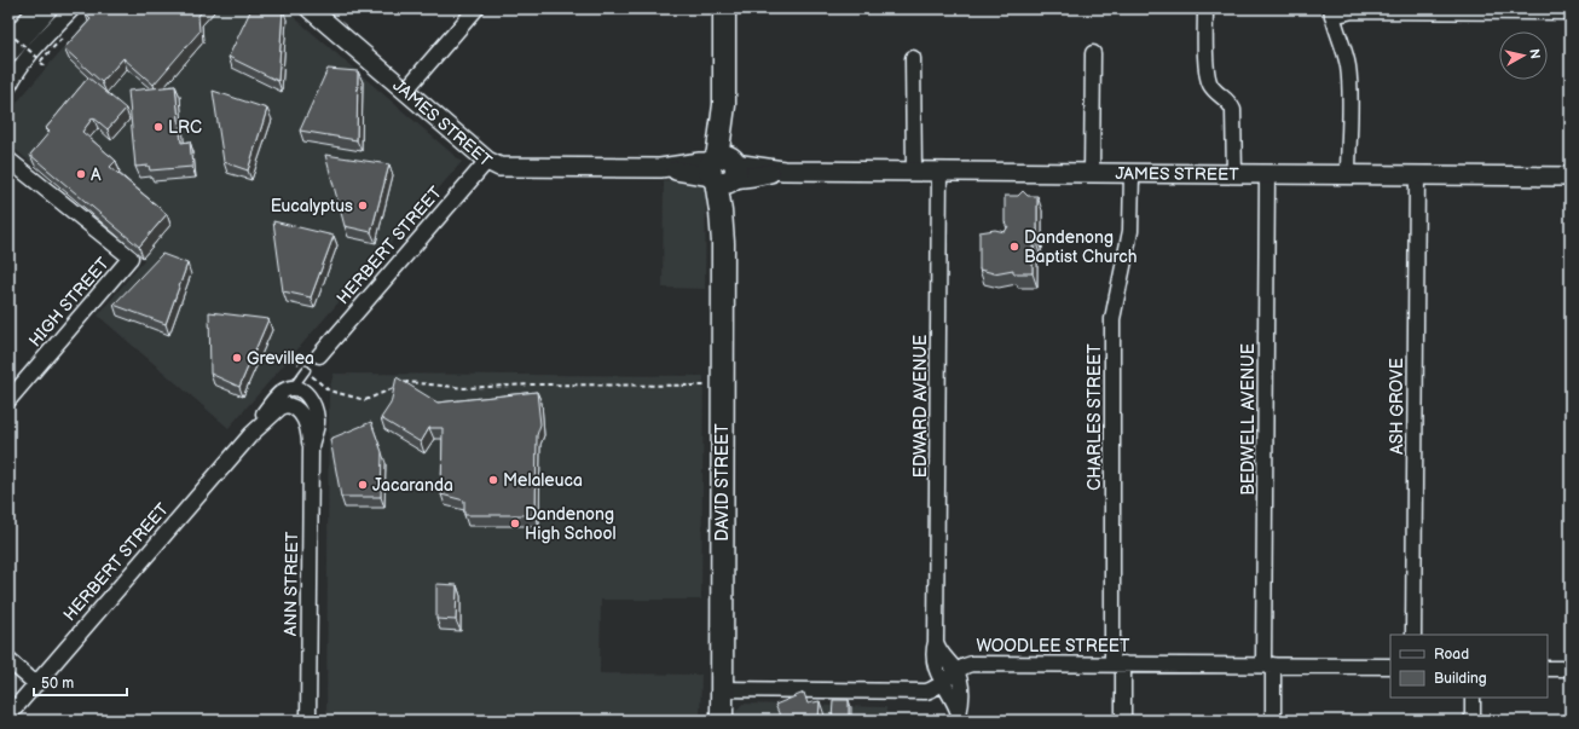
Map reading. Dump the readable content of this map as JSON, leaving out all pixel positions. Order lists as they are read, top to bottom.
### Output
{
  "streets": {
    "main road": ["DAVID STREET"],
    "street": [
      "JAMES STREET",
      "HERBERT STREET",
      "HIGH STREET",
      "EDWARD AVENUE",
      "ASH GROVE",
      "CHARLES STREET",
      "BEDWELL AVENUE",
      "ANN STREET",
      "WOODLEE STREET"
    ]
  },
  "crossings": [
    ["JAMES STREET", "HERBERT STREET"],
    ["JAMES STREET", "EDWARD AVENUE"],
    ["JAMES STREET", "ASH GROVE"],
    ["JAMES STREET", "CHARLES STREET"],
    ["JAMES STREET", "BEDWELL AVENUE"],
    ["JAMES STREET", "DAVID STREET"],
    ["HERBERT STREET", "ANN STREET"],
    ["EDWARD AVENUE", "WOODLEE STREET"],
    ["CHARLES STREET", "WOODLEE STREET"],
    ["BEDWELL AVENUE", "WOODLEE STREET"],
    ["DAVID STREET", "WOODLEE STREET"]
  ],
  "places": [
    "LRC",
    "A",
    "Eucalyptus",
    "Dandenong Baptist Church",
    "Grevillea",
    "Melaleuca",
    "Jacaranda",
    "Dandenong High School"
  ],
  "legend": ["Road", "Building"],
  "scale_bar": "50 m",
  "north": "right"
}
